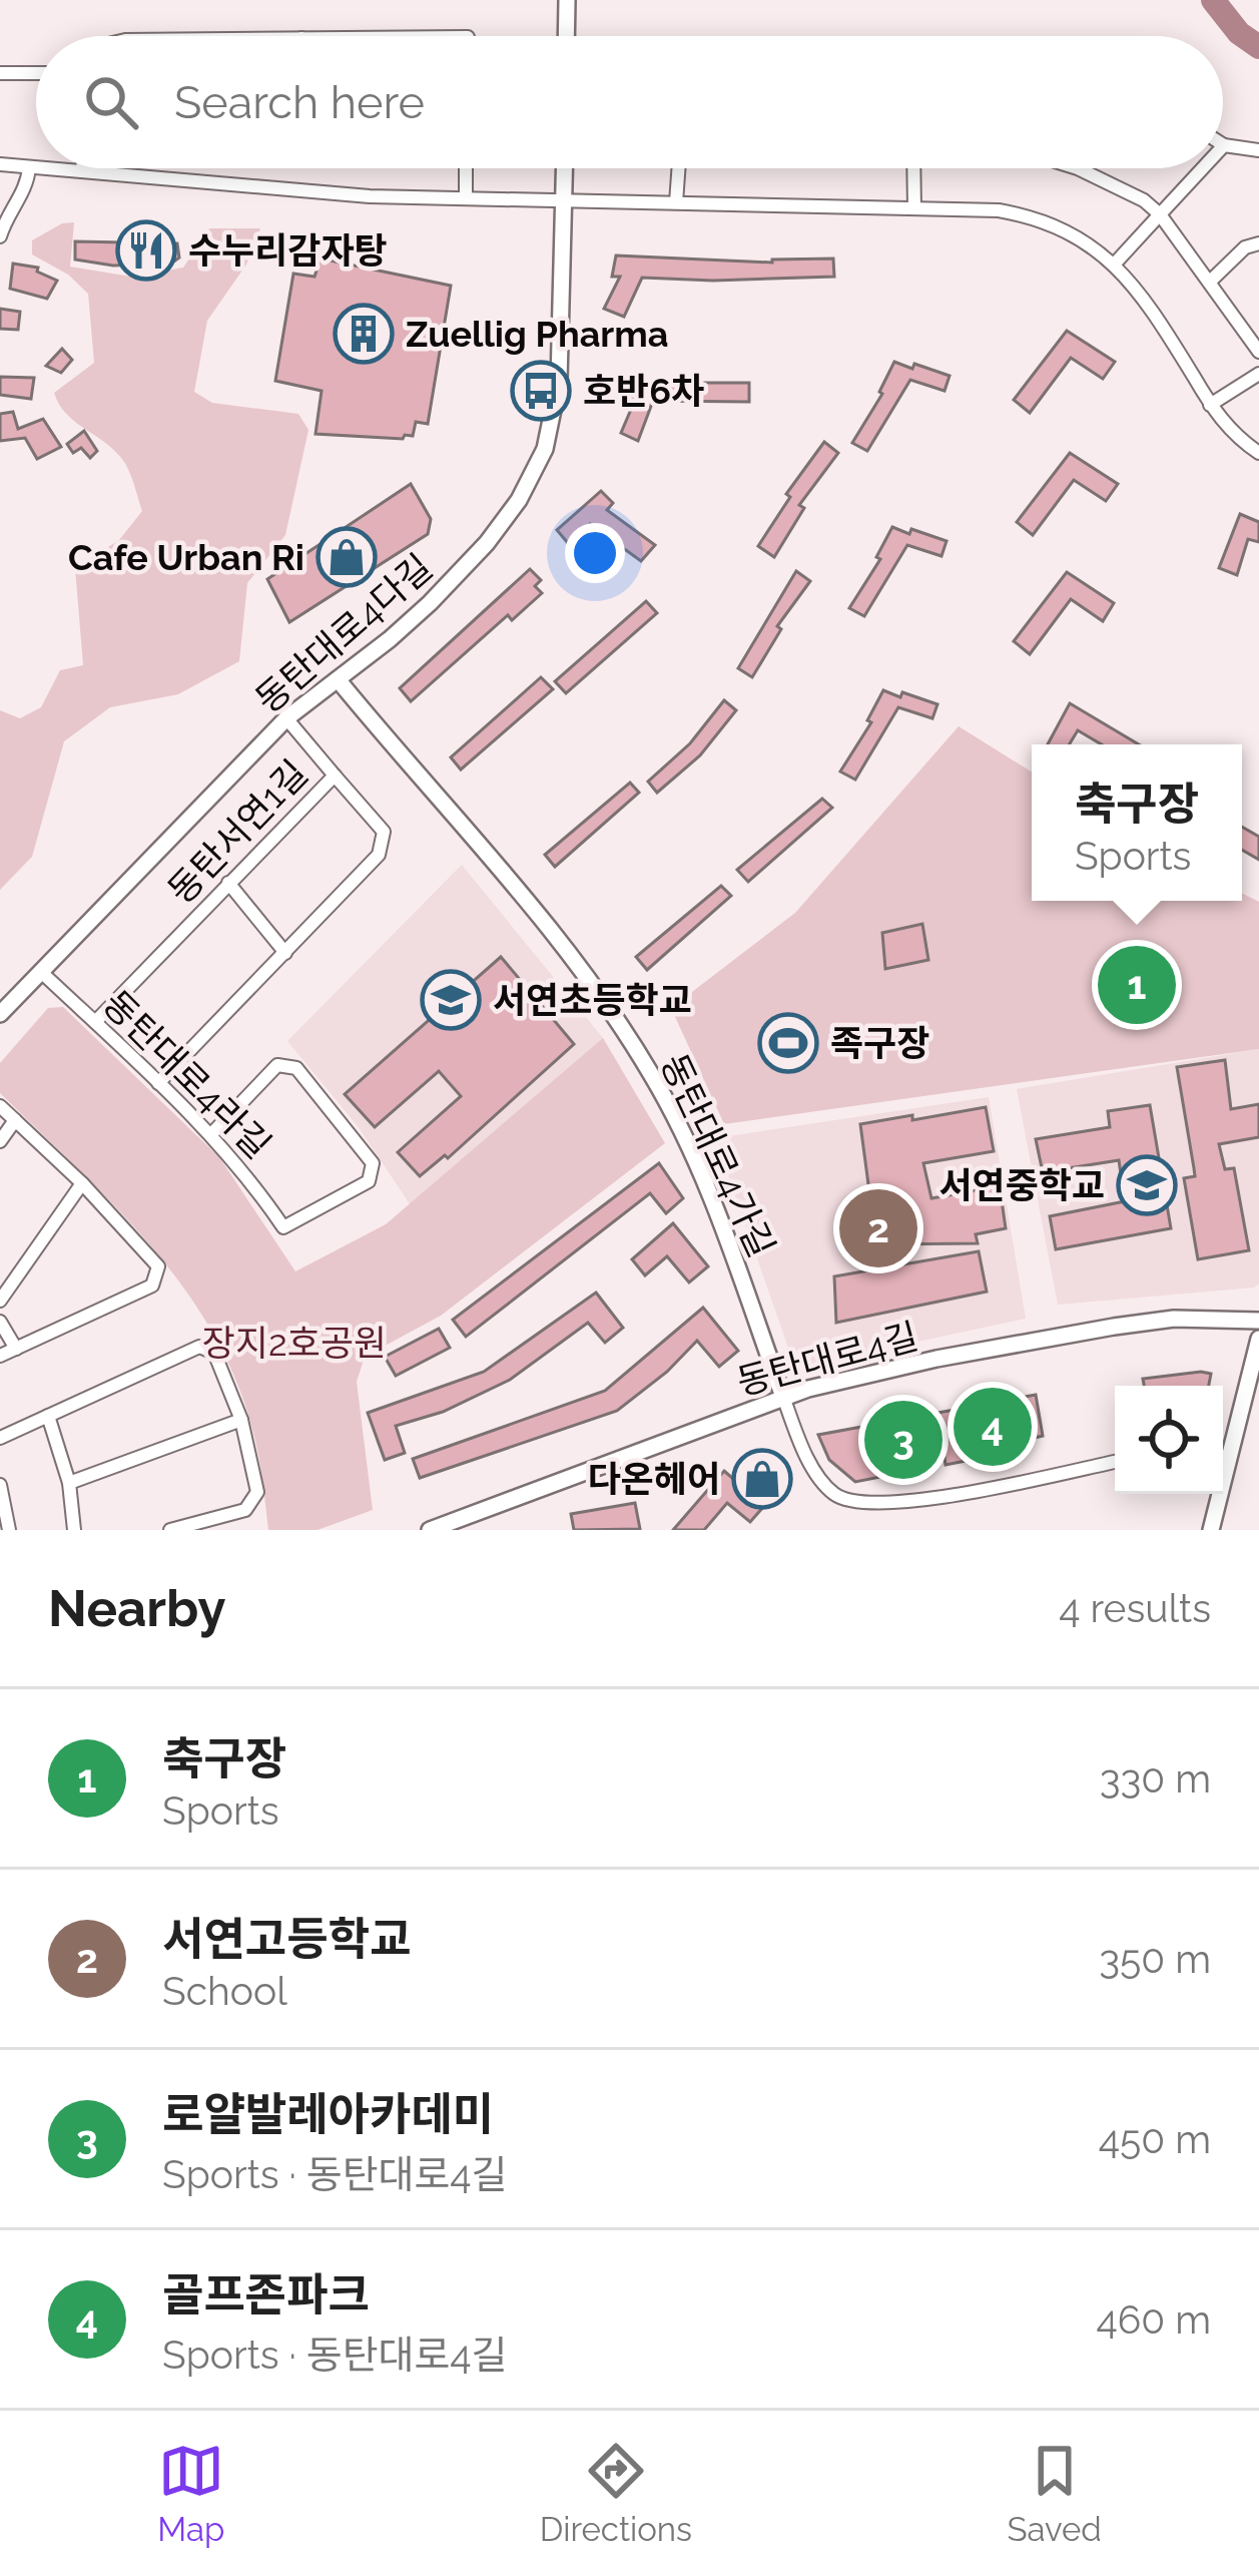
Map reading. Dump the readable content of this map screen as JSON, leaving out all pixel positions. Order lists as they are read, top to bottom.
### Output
{
  "streets": {
    "street": [
      "동탄대로4다길",
      "동탄서연1길",
      "동탄대로4라길",
      "동탄대로4가길",
      "동탄대로4길"
    ]
  },
  "crossings": [
    ["동탄대로4다길", "동탄대로4라길"],
    ["동탄대로4다길", "동탄대로4가길"],
    ["동탄서연1길", "동탄대로4라길"],
    ["동탄대로4가길", "동탄대로4길"]
  ],
  "parks": ["장지2호공원"],
  "places": {
    "restaurant": ["수누리감자탕"],
    "building": ["Zuellig Pharma"],
    "bus stop": ["호반6차"],
    "shop": ["Cafe Urban Ri", "다온헤어"],
    "school or university": ["서연초등학교", "서연중학교"],
    "sports": ["족구장"]
  },
  "page": {
    "search": "Search here",
    "popup": ["축구장", "Sports"],
    "pins": [
      "1",
      "2",
      "4",
      "3"
    ],
    "heading": ["Nearby", "4 results"],
    "list": [
      {
        "mark": "1",
        "name": "축구장",
        "note": "Sports",
        "value": "330 m"
      },
      {
        "mark": "2",
        "name": "서연고등학교",
        "note": "School",
        "value": "350 m"
      },
      {
        "mark": "3",
        "name": "로얄발레아카데미",
        "note": "Sports · 동탄대로4길",
        "value": "450 m"
      },
      {
        "mark": "4",
        "name": "골프존파크",
        "note": "Sports · 동탄대로4길",
        "value": "460 m"
      }
    ],
    "nav": ["Map", "Directions", "Saved"]
  }
}
